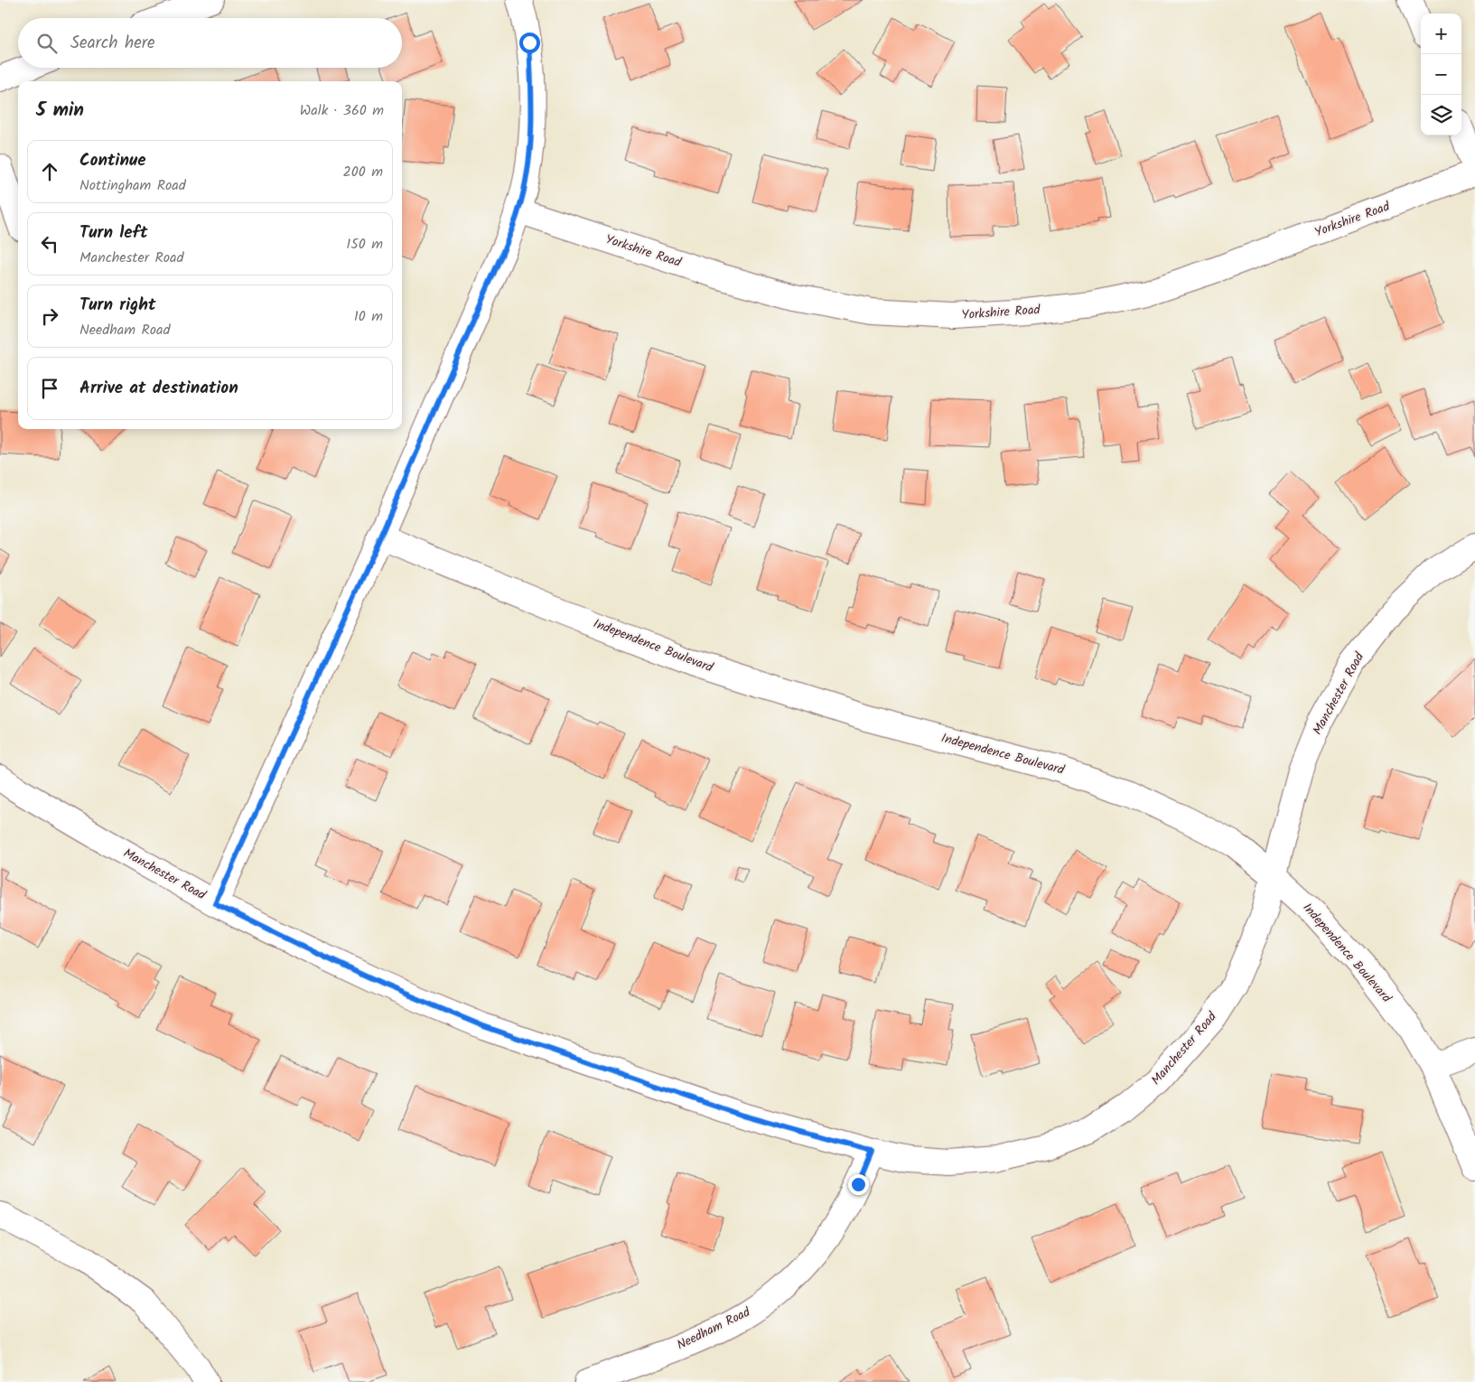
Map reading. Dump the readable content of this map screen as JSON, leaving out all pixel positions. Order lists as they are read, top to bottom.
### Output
{
  "streets": {
    "street": [
      "Yorkshire Road",
      "Independence Boulevard",
      "Manchester Road",
      "Needham Road"
    ]
  },
  "crossings": [
    ["Independence Boulevard", "Manchester Road"],
    ["Manchester Road", "Needham Road"]
  ],
  "page": {
    "map_buttons": ["+", "−"],
    "search": "Search here",
    "heading": ["5 min", "Walk · 360 m"],
    "list": [
      ["Continue", "Nottingham Road", "200 m"],
      ["Turn left", "Manchester Road", "150 m"],
      ["Turn right", "Needham Road", "10 m"],
      "Arrive at destination"
    ]
  }
}
